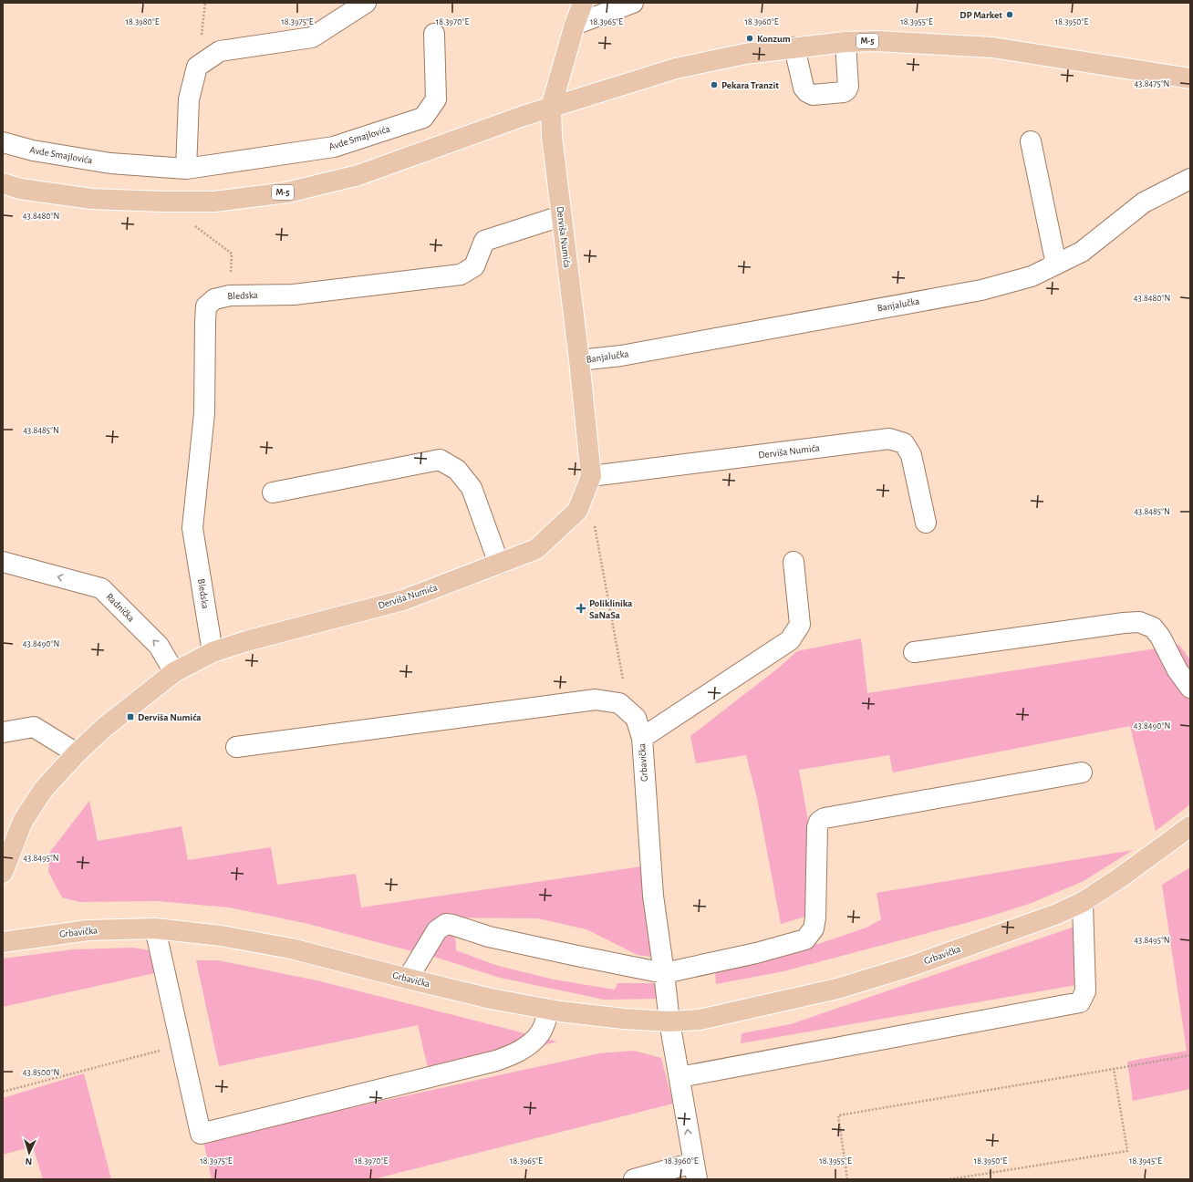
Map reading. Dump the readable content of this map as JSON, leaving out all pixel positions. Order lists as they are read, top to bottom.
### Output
{
  "streets": {
    "main road": ["M-5", "Derviša Numića", "Grbavička"],
    "street": [
      "Avde Smajlovića",
      "Bledska",
      "Banjalučka",
      "Radnička"
    ]
  },
  "crossings": [
    ["M-5", "Derviša Numića"],
    ["Derviša Numića", "Bledska"],
    ["Derviša Numića", "Banjalučka"],
    ["Derviša Numića", "Radnička"]
  ],
  "one_way": ["Radnička"],
  "places": {
    "other": ["DP Market", "Konzum", "Pekara Tranzit"],
    "health": ["Poliklinika SaNaSa"],
    "transit": ["Derviša Numića"]
  },
  "north": "bottom",
  "coordinates": [
    "18.3980°E",
    "18.3975°E",
    "18.3970°E",
    "18.3965°E",
    "18.3960°E",
    "18.3955°E",
    "18.3950°E",
    "43.8475°N",
    "43.8480°N",
    "43.8485°N",
    "43.8490°N",
    "43.8495°N",
    "43.8500°N",
    "18.3945°E"
  ]
}
